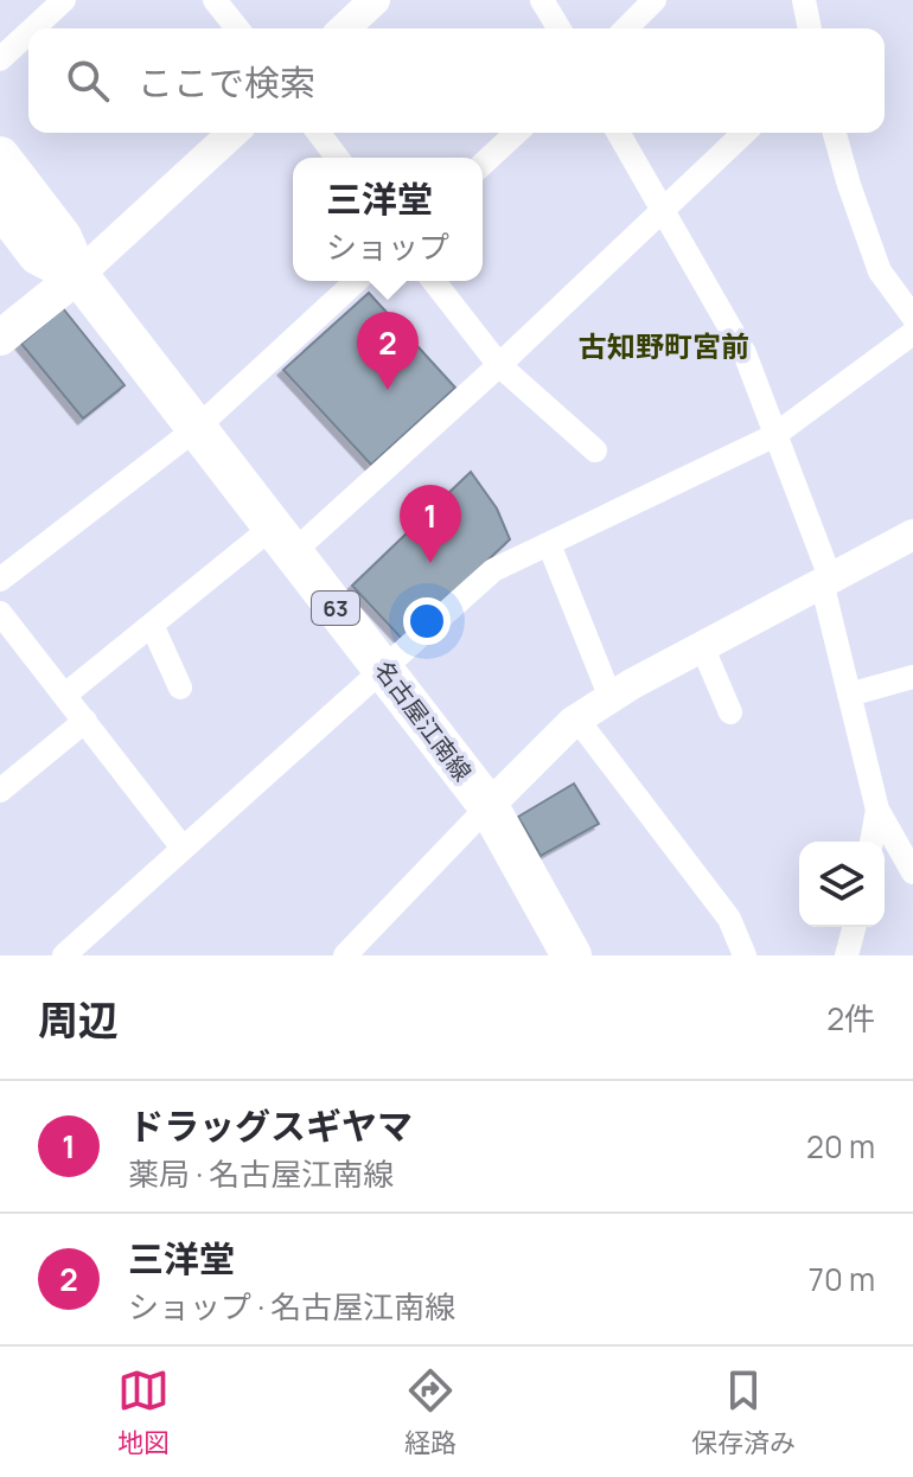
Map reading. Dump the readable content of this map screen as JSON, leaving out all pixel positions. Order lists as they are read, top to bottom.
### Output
{
  "streets": {
    "main road": ["63", "名古屋江南線"]
  },
  "districts": ["古知野町宮前"],
  "page": {
    "search": "ここで検索",
    "popup": ["三洋堂", "ショップ"],
    "pins": ["2", "1"],
    "heading": ["周辺", "2件"],
    "list": [
      {
        "mark": "1",
        "name": "ドラッグスギヤマ",
        "note": "薬局 · 名古屋江南線",
        "value": "20 m"
      },
      {
        "mark": "2",
        "name": "三洋堂",
        "note": "ショップ · 名古屋江南線",
        "value": "70 m"
      }
    ],
    "nav": ["地図", "経路", "保存済み"]
  }
}
